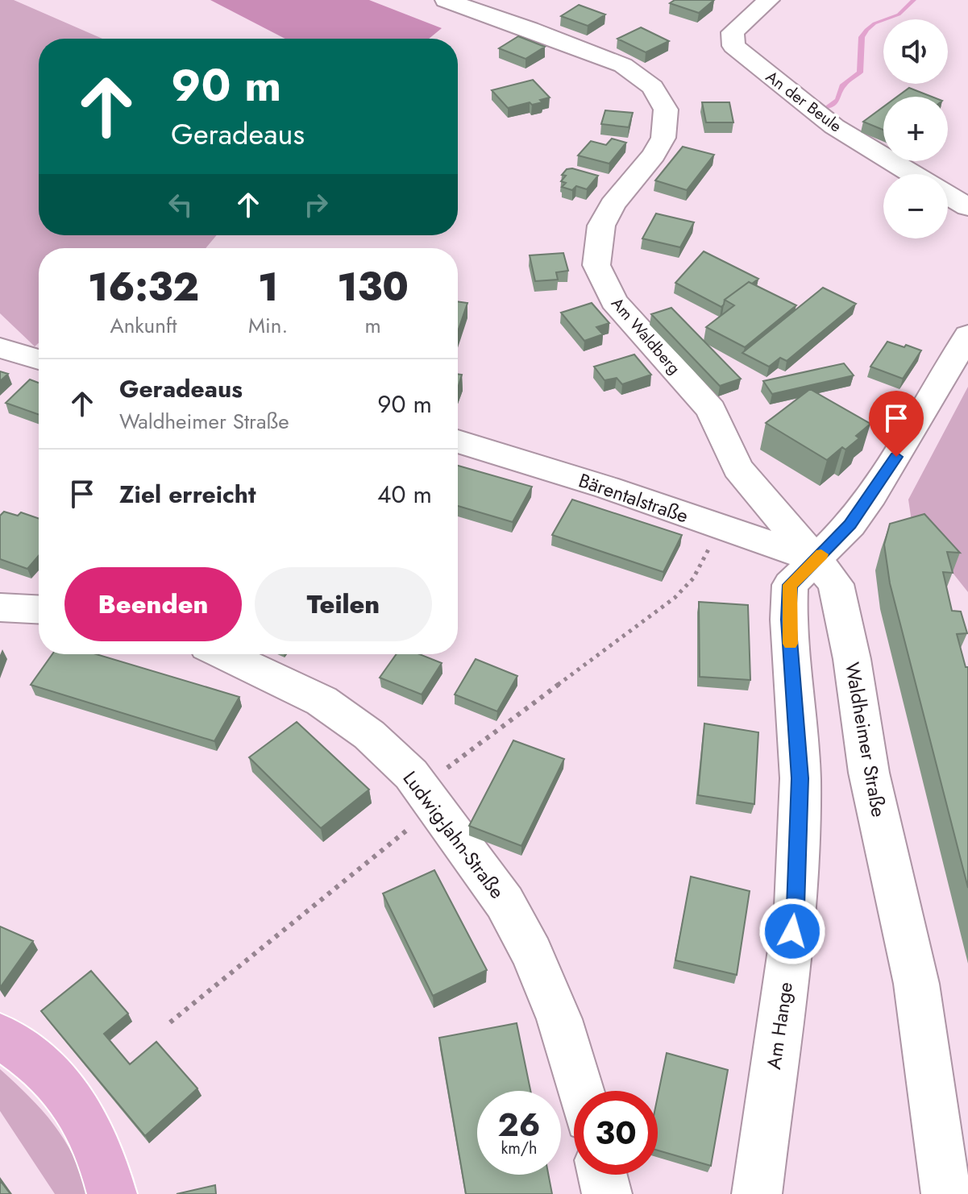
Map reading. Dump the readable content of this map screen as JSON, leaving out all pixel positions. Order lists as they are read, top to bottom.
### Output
{
  "streets": {
    "street": [
      "An der Beule",
      "Am Waldberg",
      "Bärentalstraße",
      "Waldheimer Straße",
      "Ludwig-Jahn-Straße",
      "Am Hange"
    ]
  },
  "crossings": [
    ["Am Waldberg", "Bärentalstraße"],
    ["Am Waldberg", "Waldheimer Straße"],
    ["Am Waldberg", "Am Hange"],
    ["Bärentalstraße", "Waldheimer Straße"],
    ["Bärentalstraße", "Am Hange"],
    ["Waldheimer Straße", "Am Hange"]
  ],
  "page": {
    "map_buttons": ["+", "−"],
    "turn": ["90 m", "Geradeaus"],
    "eta": [
      "16:32",
      "Ankunft",
      "1",
      "Min.",
      "130",
      "m"
    ],
    "list": [
      {
        "name": "Geradeaus",
        "note": "Waldheimer Straße",
        "value": "90 m"
      },
      {
        "name": "Ziel erreicht",
        "value": "40 m"
      }
    ],
    "buttons": ["Beenden", "Teilen"],
    "speed": "26 km/h",
    "limit": "30"
  }
}
